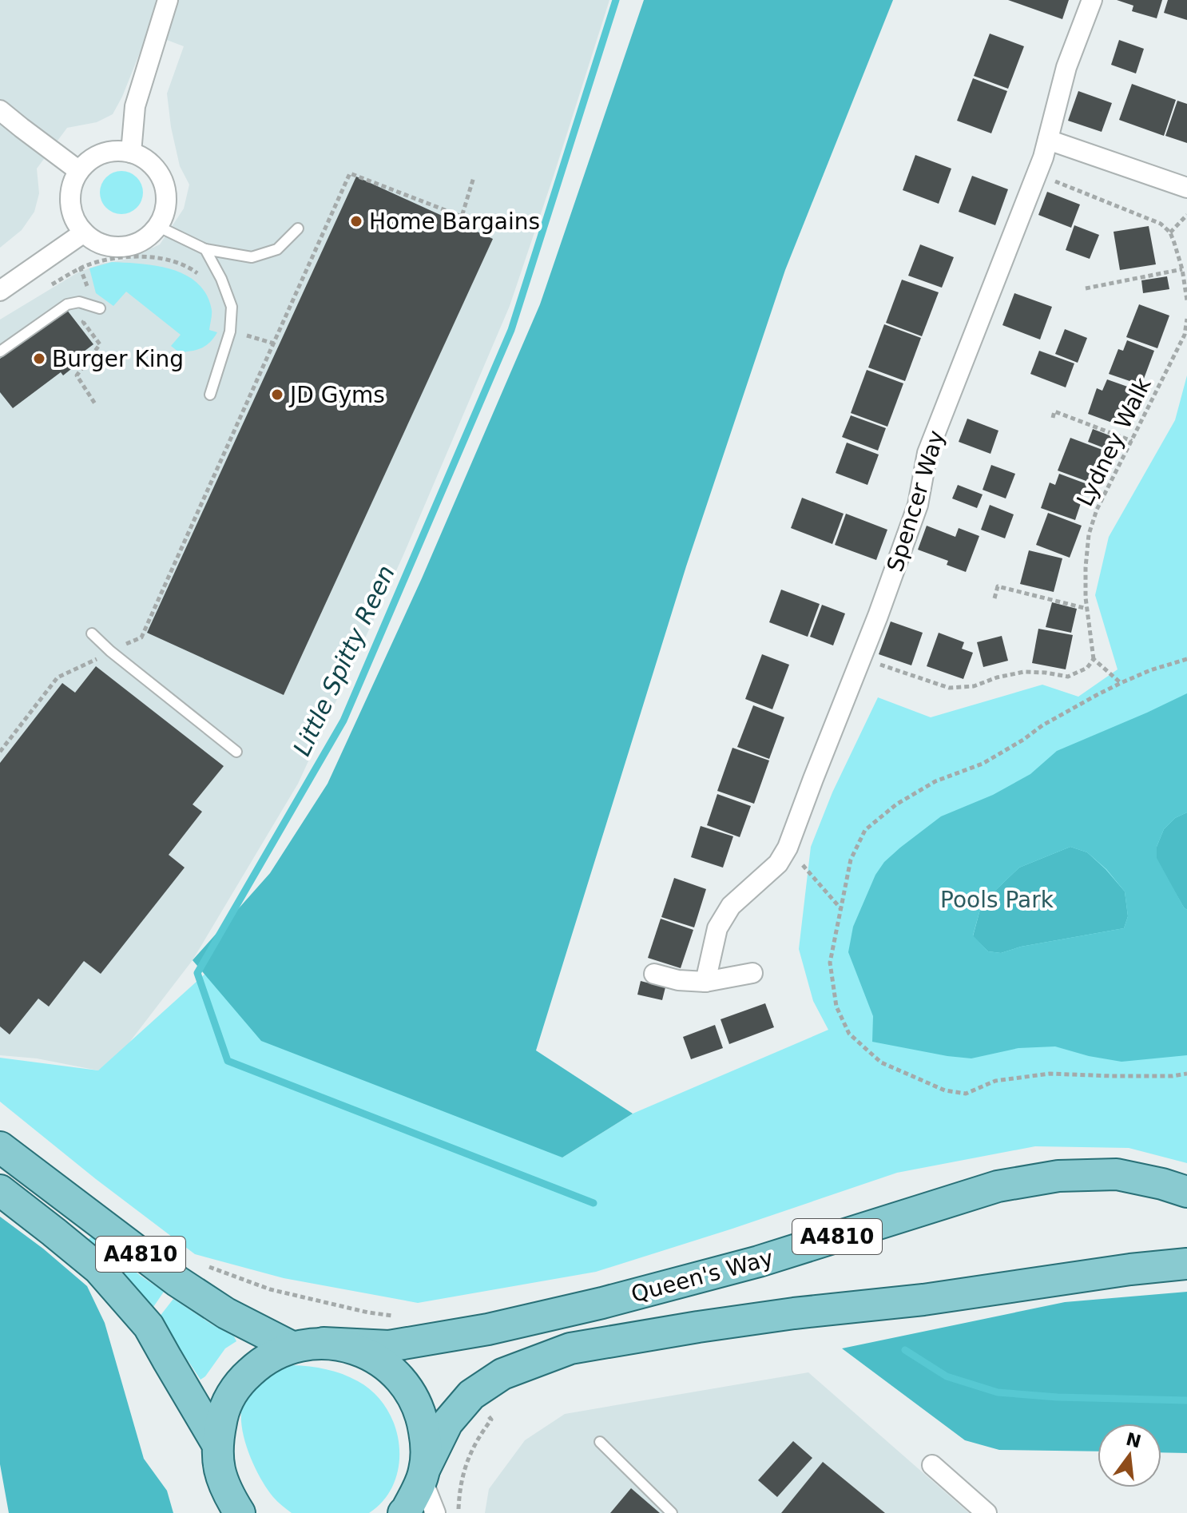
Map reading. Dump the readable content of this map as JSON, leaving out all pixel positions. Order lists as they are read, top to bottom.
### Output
{
  "streets": {
    "main road": ["A4810", "Queen's Way"],
    "street": ["Spencer Way"],
    "path": ["Lydney Walk"]
  },
  "water": ["Little Spitty Reen"],
  "parks": ["Pools Park"],
  "places": ["Home Bargains", "Burger King", "JD Gyms"],
  "north": "top"
}
